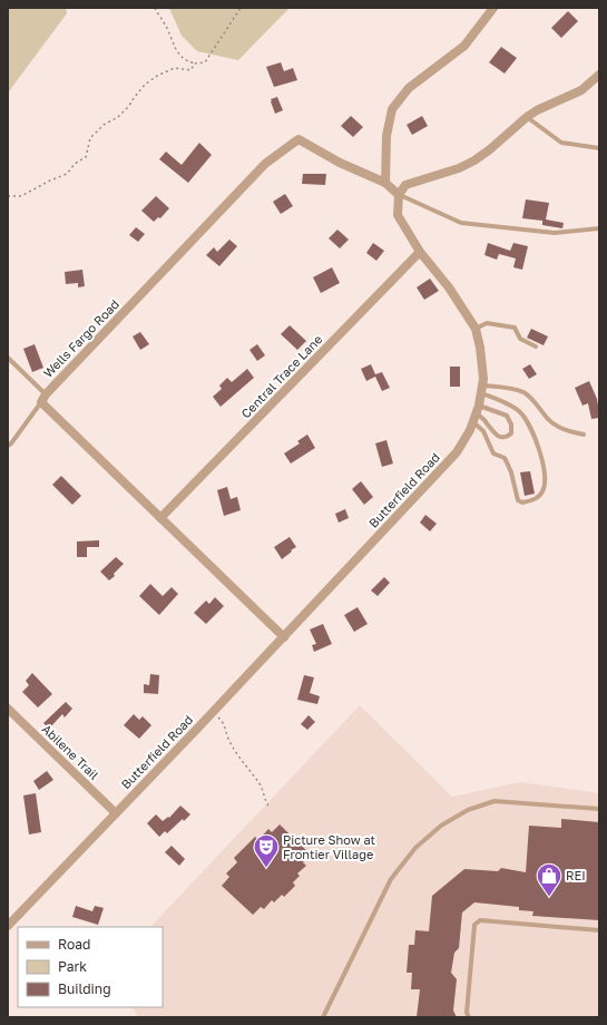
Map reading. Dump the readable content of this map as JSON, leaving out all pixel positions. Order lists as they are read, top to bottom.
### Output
{
  "streets": {
    "street": [
      "Wells Fargo Road",
      "Central Trace Lane",
      "Butterfield Road",
      "Abilene Trail"
    ]
  },
  "crossings": [
    ["Wells Fargo Road", "Butterfield Road"],
    ["Central Trace Lane", "Butterfield Road"],
    ["Butterfield Road", "Abilene Trail"]
  ],
  "places": {
    "theatre": ["Picture Show at Frontier Village"],
    "shop": ["REI"]
  },
  "legend": ["Road", "Park", "Building"]
}
